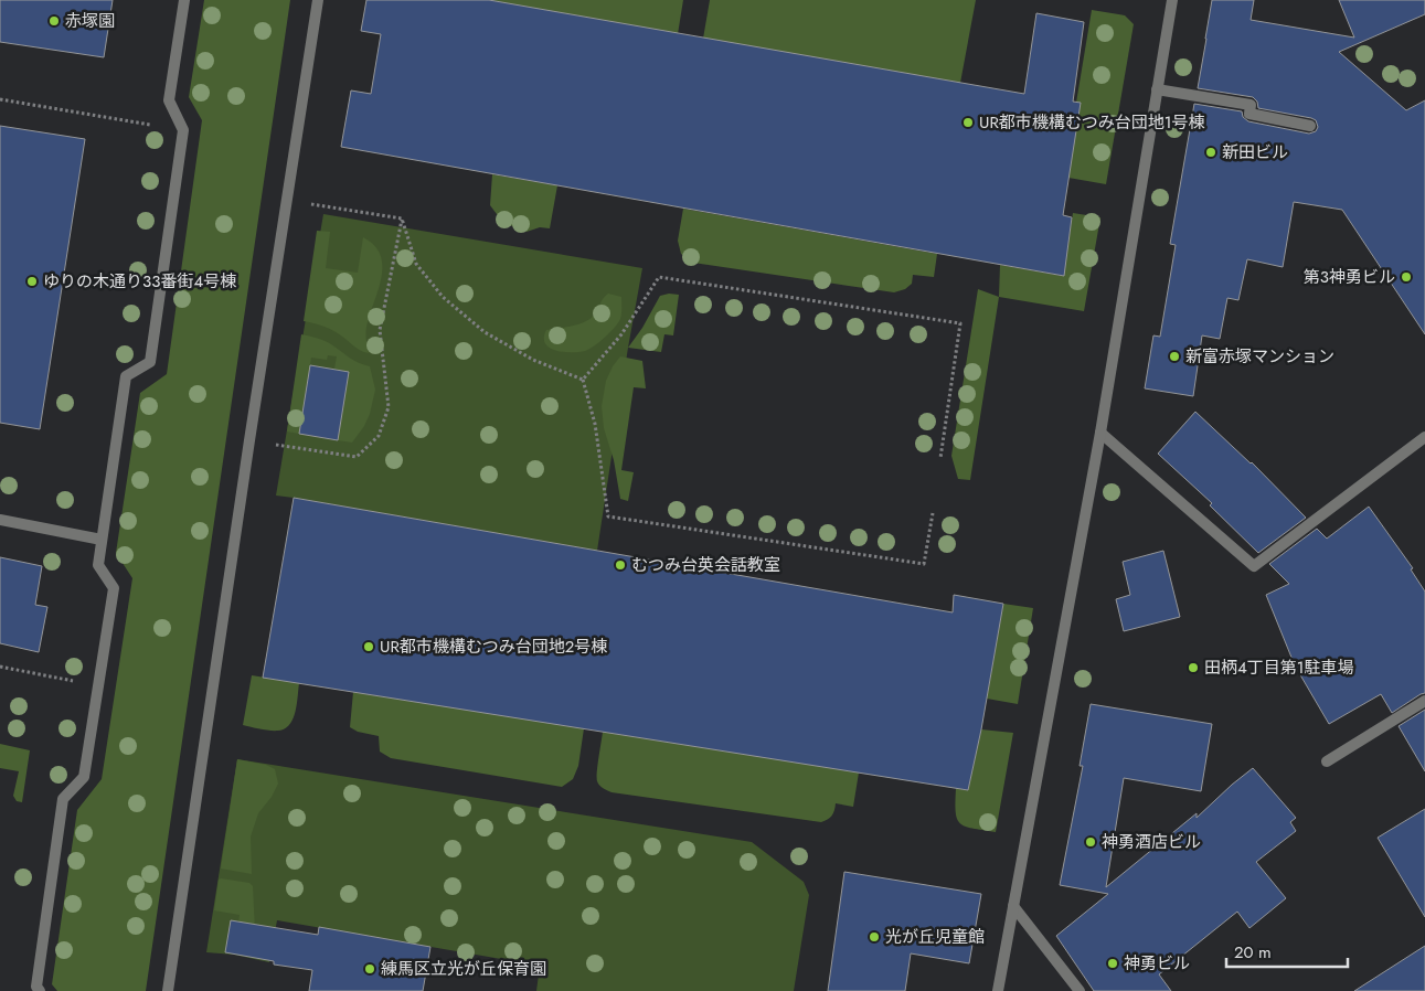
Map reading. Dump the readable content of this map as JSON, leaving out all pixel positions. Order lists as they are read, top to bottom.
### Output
{
  "places": [
    "赤塚園",
    "UR都市機構むつみ台団地1号棟",
    "新田ビル",
    "第3神勇ビル",
    "ゆりの木通り33番街4号棟",
    "新富赤塚マンション",
    "むつみ台英会話教室",
    "UR都市機構むつみ台団地2号棟",
    "田柄4丁目第1駐車場",
    "神勇酒店ビル",
    "光が丘児童館",
    "神勇ビル",
    "練馬区立光が丘保育園"
  ],
  "scale_bar": "20 m"
}
